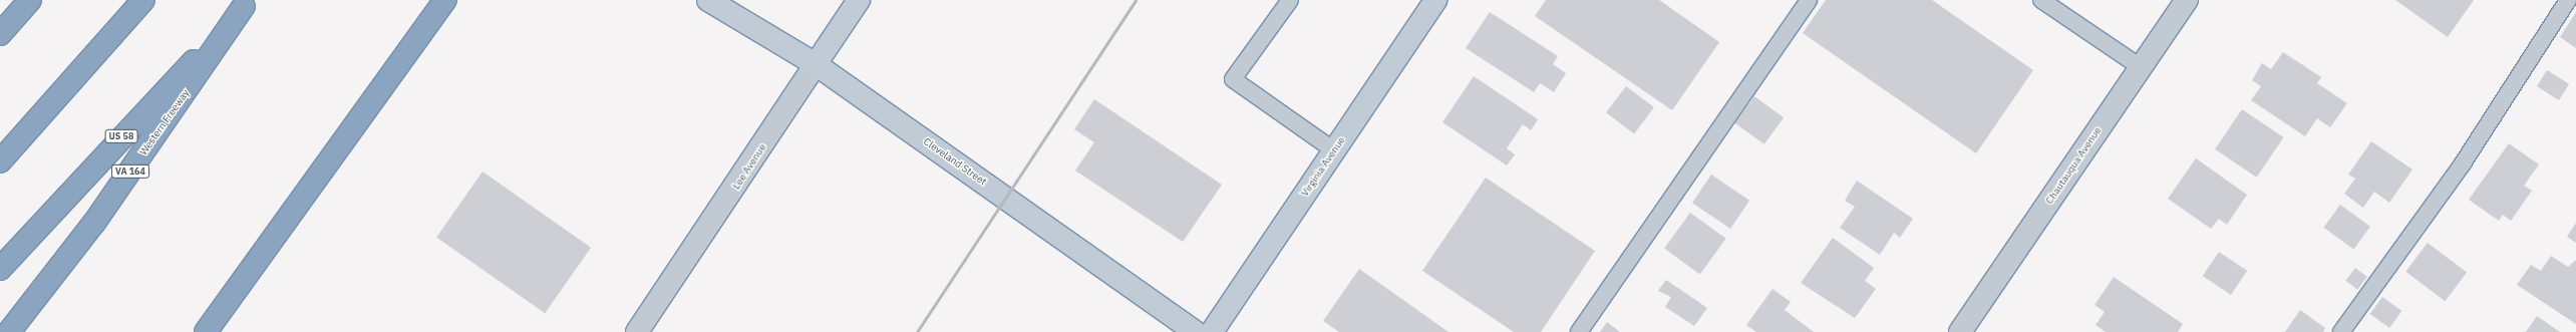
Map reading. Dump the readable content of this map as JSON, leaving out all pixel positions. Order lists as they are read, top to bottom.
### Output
{
  "streets": {
    "highway": ["Western Freeway", "US 58", "VA 164"],
    "street": [
      "Cleveland Street",
      "Chautauqua Avenue",
      "Lee Avenue",
      "Virginia Avenue"
    ]
  },
  "crossings": [
    ["Western Freeway", "US 58"],
    ["Cleveland Street", "Lee Avenue"]
  ]
}
